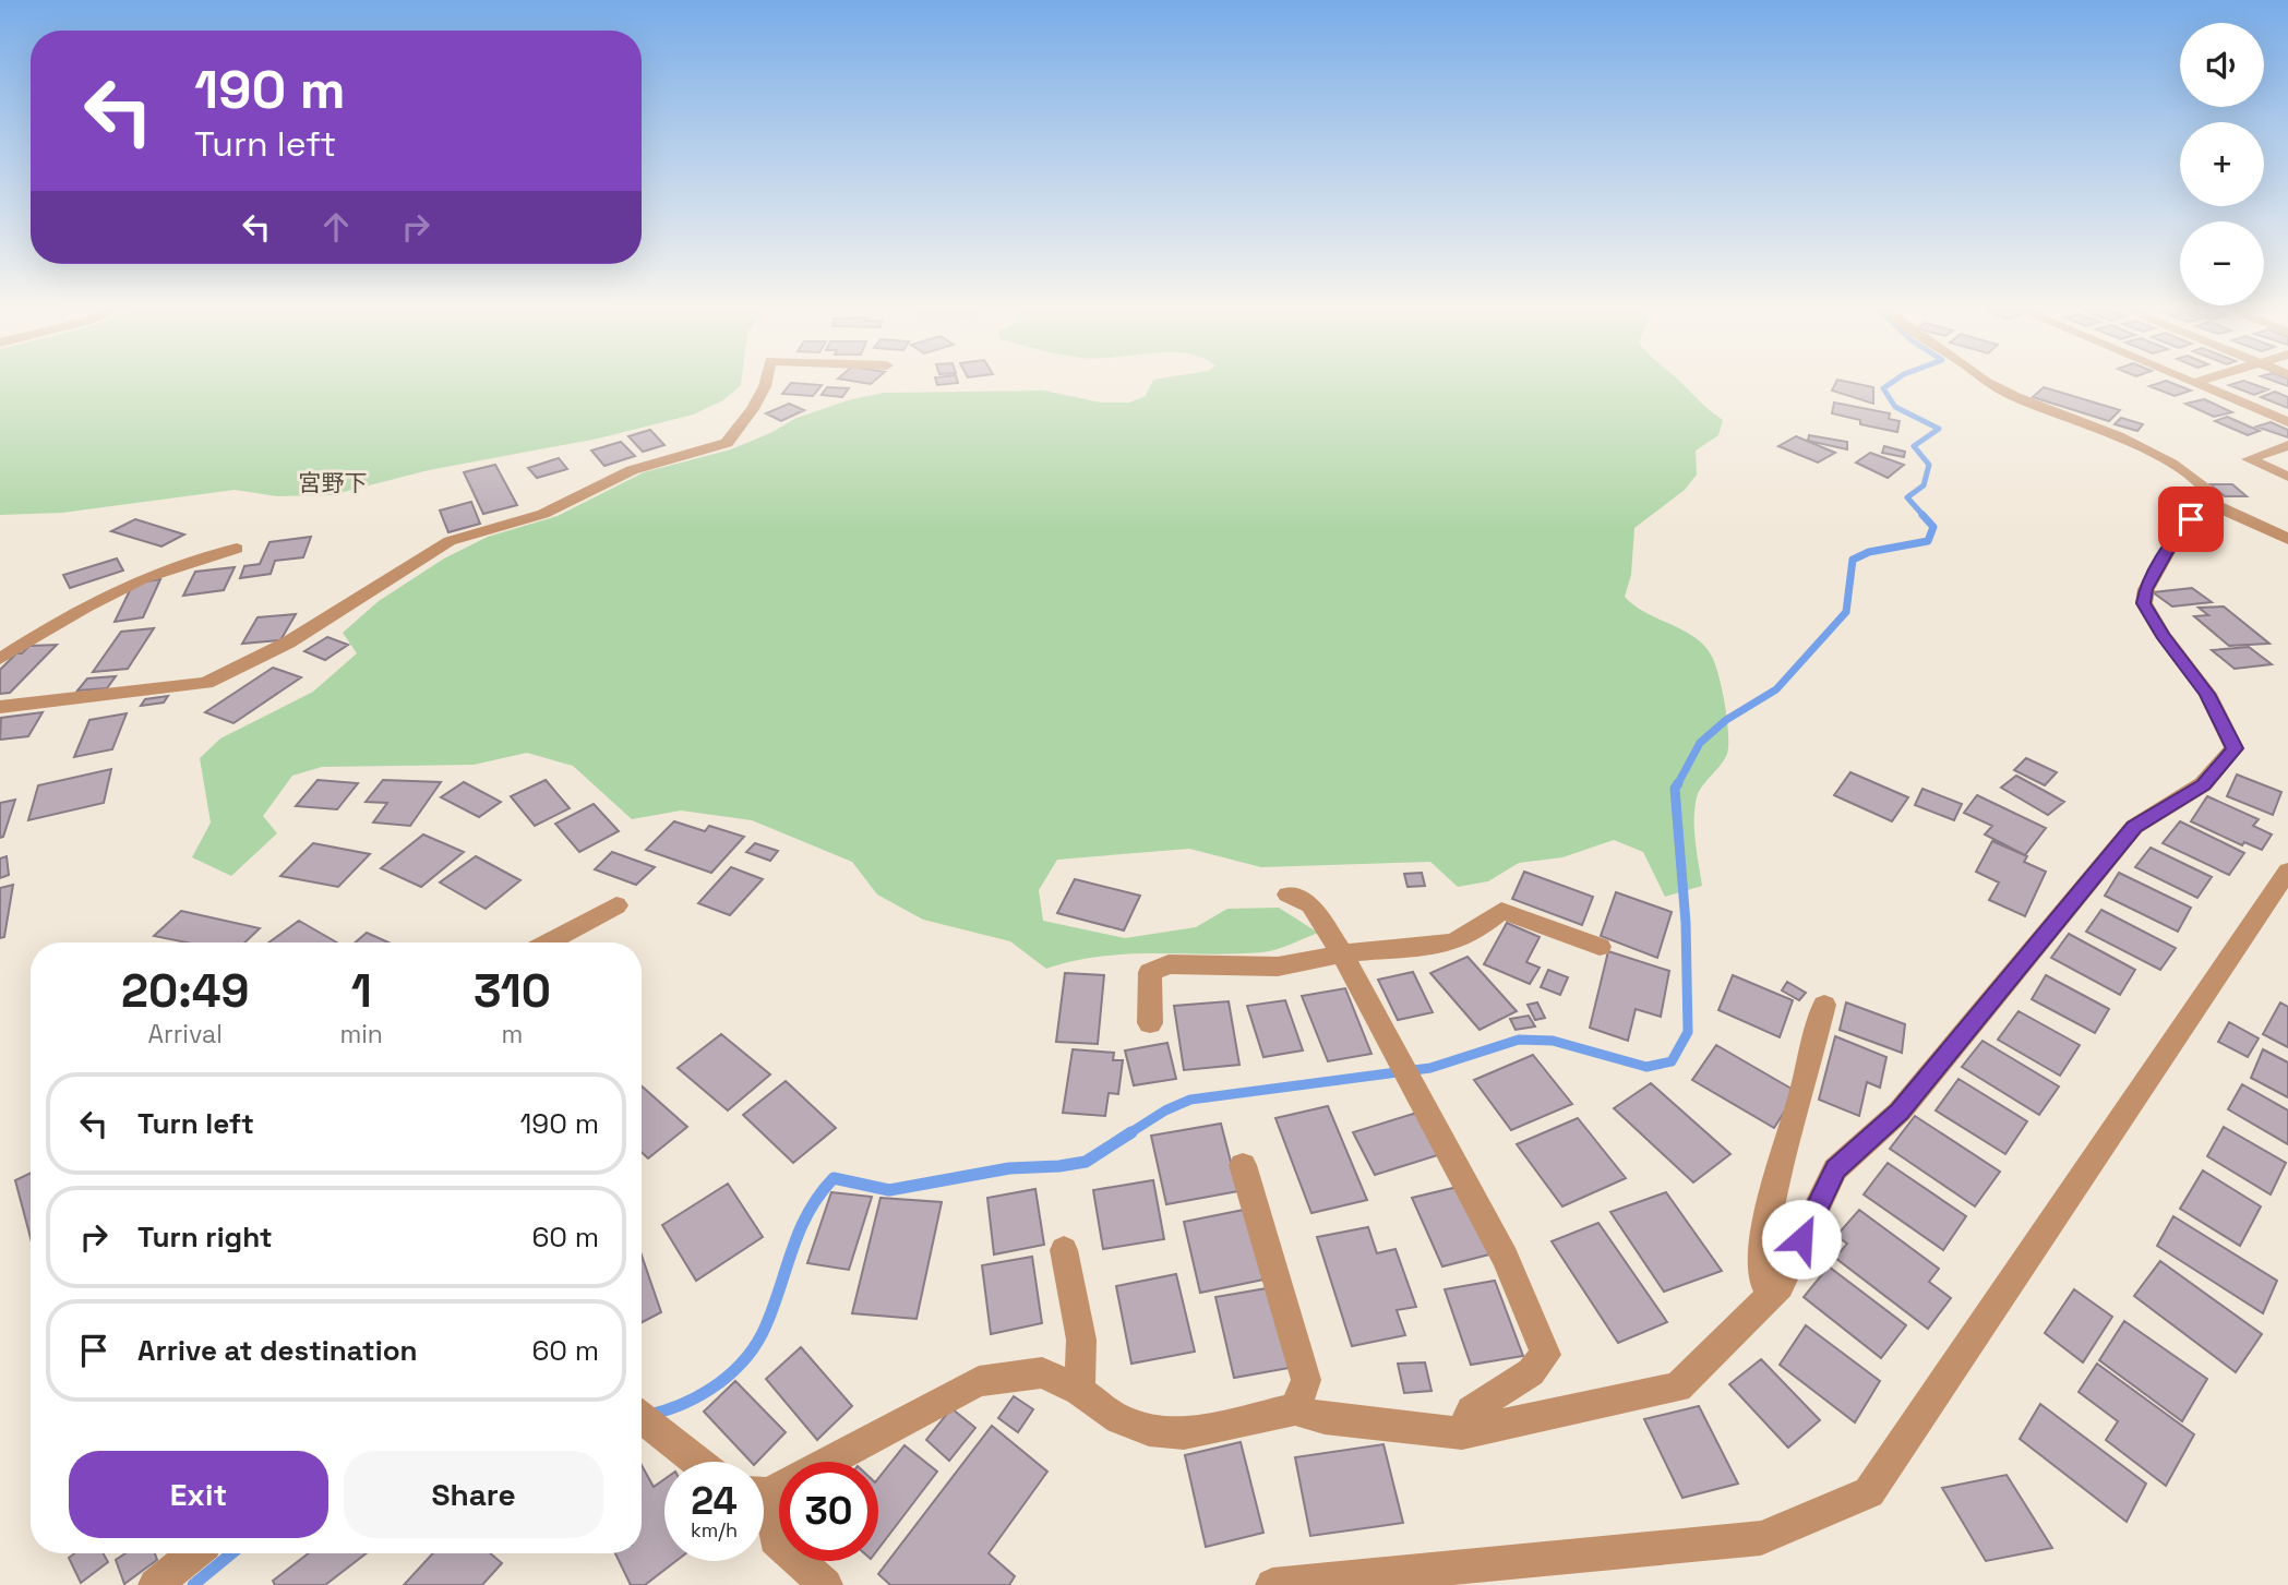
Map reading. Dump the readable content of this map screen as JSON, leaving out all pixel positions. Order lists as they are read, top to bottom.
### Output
{
  "districts": ["宮野下"],
  "page": {
    "map_buttons": ["+", "−"],
    "turn": ["190 m", "Turn left"],
    "eta": [
      "20:49",
      "Arrival",
      "1",
      "min",
      "310",
      "m"
    ],
    "list": [
      {
        "name": "Turn left",
        "value": "190 m"
      },
      {
        "name": "Turn right",
        "value": "60 m"
      },
      {
        "name": "Arrive at destination",
        "value": "60 m"
      }
    ],
    "buttons": ["Exit", "Share"],
    "speed": "24 km/h",
    "limit": "30"
  }
}
